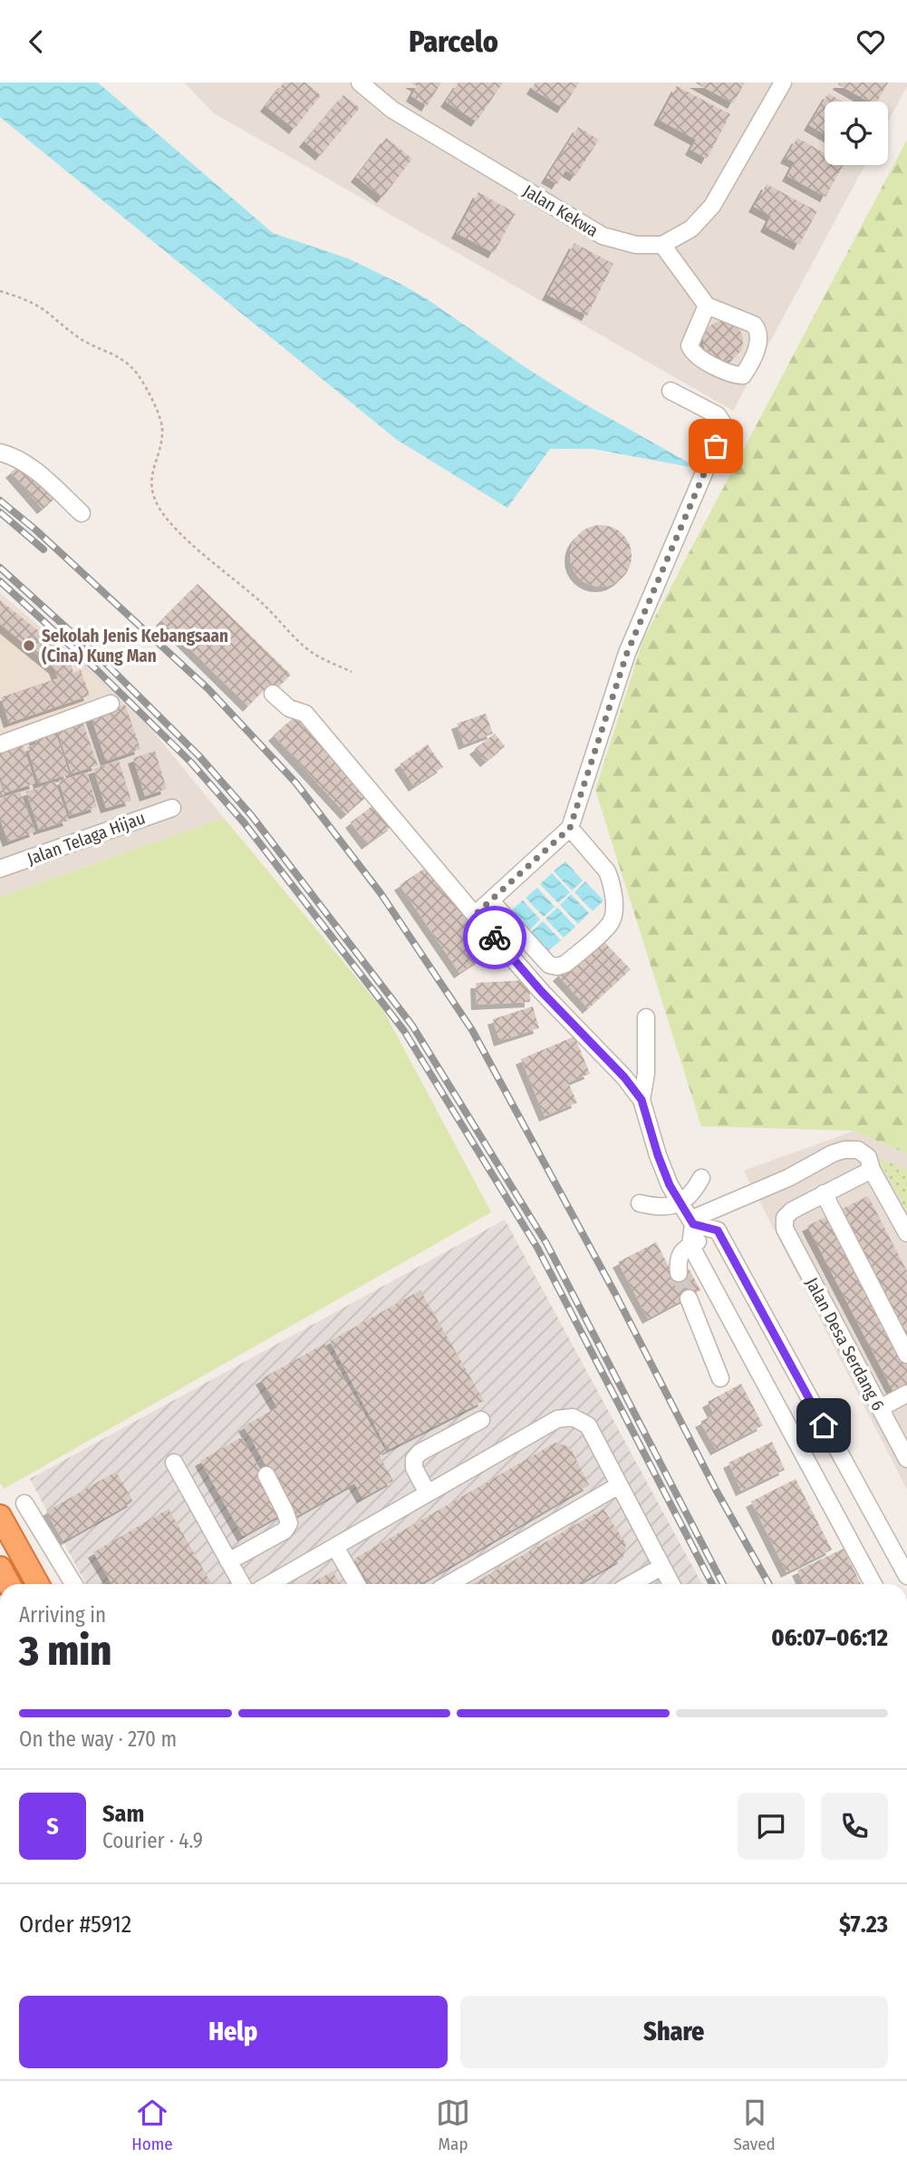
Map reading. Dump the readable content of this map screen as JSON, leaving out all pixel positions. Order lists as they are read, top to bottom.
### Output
{
  "streets": {
    "street": ["Jalan Kekwa", "Jalan Telaga Hijau", "Jalan Desa Serdang 6"]
  },
  "places": ["Sekolah Jenis Kebangsaan (Cina) Kung Man"],
  "page": {
    "header": "Parcelo",
    "heading": ["3 min", "Arriving in", "06:07–06:12"],
    "panel": [
      "Sam",
      "Courier · 4.9",
      "Order #5912",
      "$7.23"
    ],
    "bar": "On the way · 270 m",
    "round": "S",
    "buttons": ["Help", "Share"],
    "tabs": ["Home", "Map", "Saved"]
  }
}
